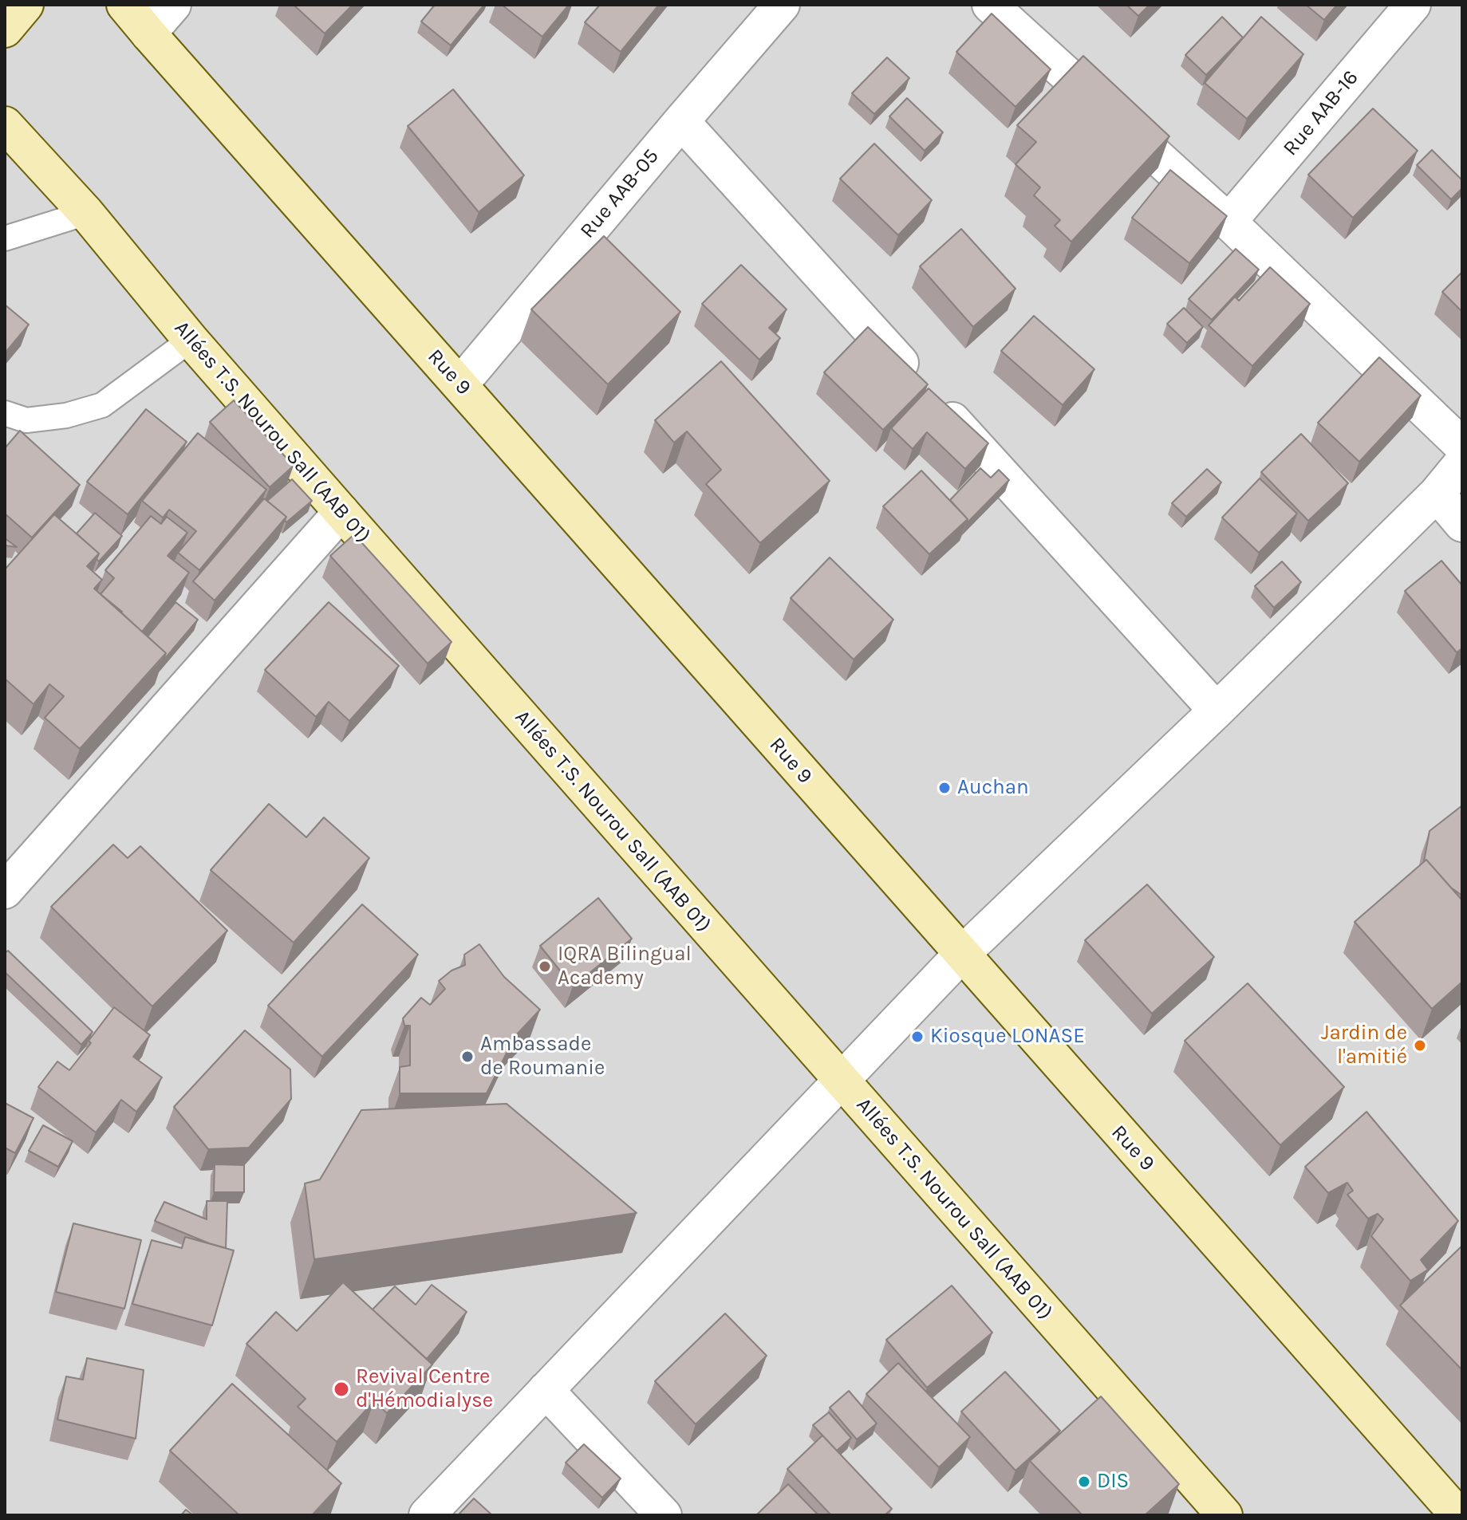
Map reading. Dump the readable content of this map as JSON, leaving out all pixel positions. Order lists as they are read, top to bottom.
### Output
{
  "streets": {
    "street": [
      "Rue AAB-16",
      "Rue AAB-05",
      "Rue 9",
      "Allées T.S. Nourou Sall (AAB 01)"
    ]
  },
  "crossings": [
    ["Rue AAB-05", "Rue 9"]
  ],
  "places": [
    "Auchan",
    "IQRA Bilingual Academy",
    "Kiosque LONASE",
    "Jardin de l'amitié",
    "Ambassade de Roumanie",
    "Revival Centre d'Hémodialyse",
    "DIS"
  ]
}
